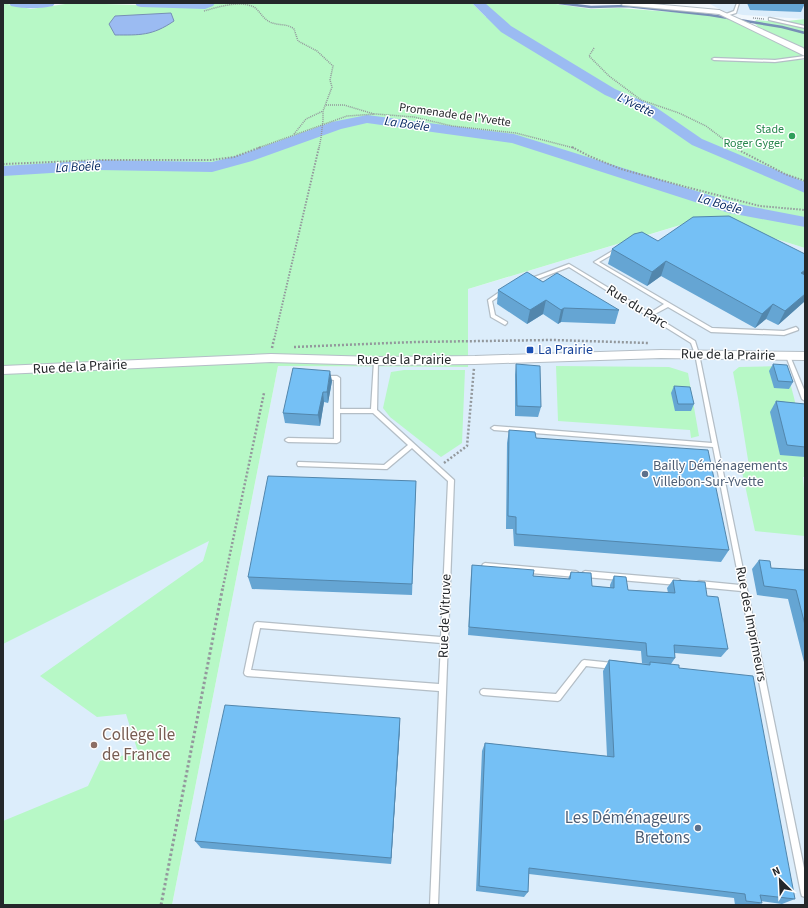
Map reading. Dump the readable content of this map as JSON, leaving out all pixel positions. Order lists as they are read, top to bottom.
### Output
{
  "streets": {
    "street": ["Rue de la Prairie"],
    "lane": ["Rue du Parc", "Rue de Vitruve", "Rue des Imprimeurs"],
    "path": ["Promenade de l'Yvette"]
  },
  "crossings": [
    ["Rue du Parc", "Rue de la Prairie"],
    ["Rue du Parc", "Rue des Imprimeurs"],
    ["Rue de la Prairie", "Rue des Imprimeurs"]
  ],
  "water": ["L'Yvette", "La Boële"],
  "places": {
    "other": [
      "Stade Roger Gyger",
      "Bailly Déménagements Villebon-Sur-Yvette",
      "Collège Île de France",
      "Les Déménageurs Bretons"
    ],
    "transit": ["La Prairie"]
  },
  "north": "top left"
}
